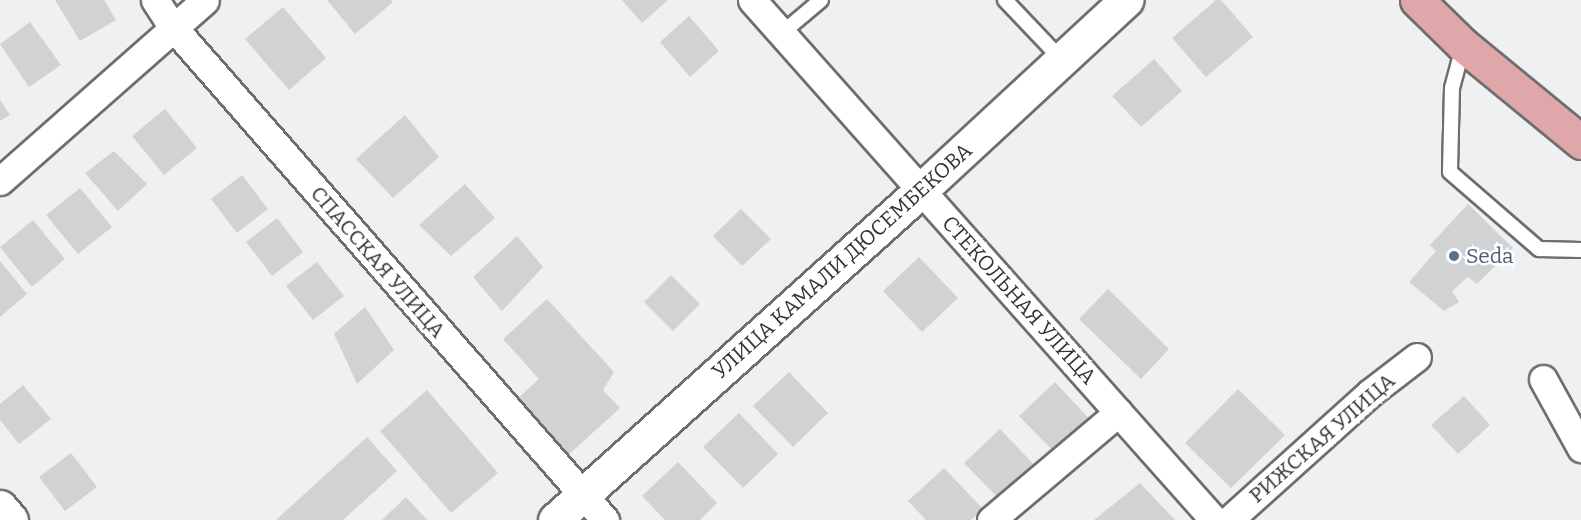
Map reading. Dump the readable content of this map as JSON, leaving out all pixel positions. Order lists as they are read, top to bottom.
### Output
{
  "streets": {
    "main road": ["УЛИЦА КАМАЛИ ДЮСЕМБЕКОВА"],
    "street": ["СПАССКАЯ УЛИЦА", "СТЕКОЛЬНАЯ УЛИЦА", "РИЖСКАЯ УЛИЦА"]
  },
  "crossings": [
    ["УЛИЦА КАМАЛИ ДЮСЕМБЕКОВА", "СПАССКАЯ УЛИЦА"],
    ["УЛИЦА КАМАЛИ ДЮСЕМБЕКОВА", "СТЕКОЛЬНАЯ УЛИЦА"]
  ],
  "places": ["Seda"]
}
